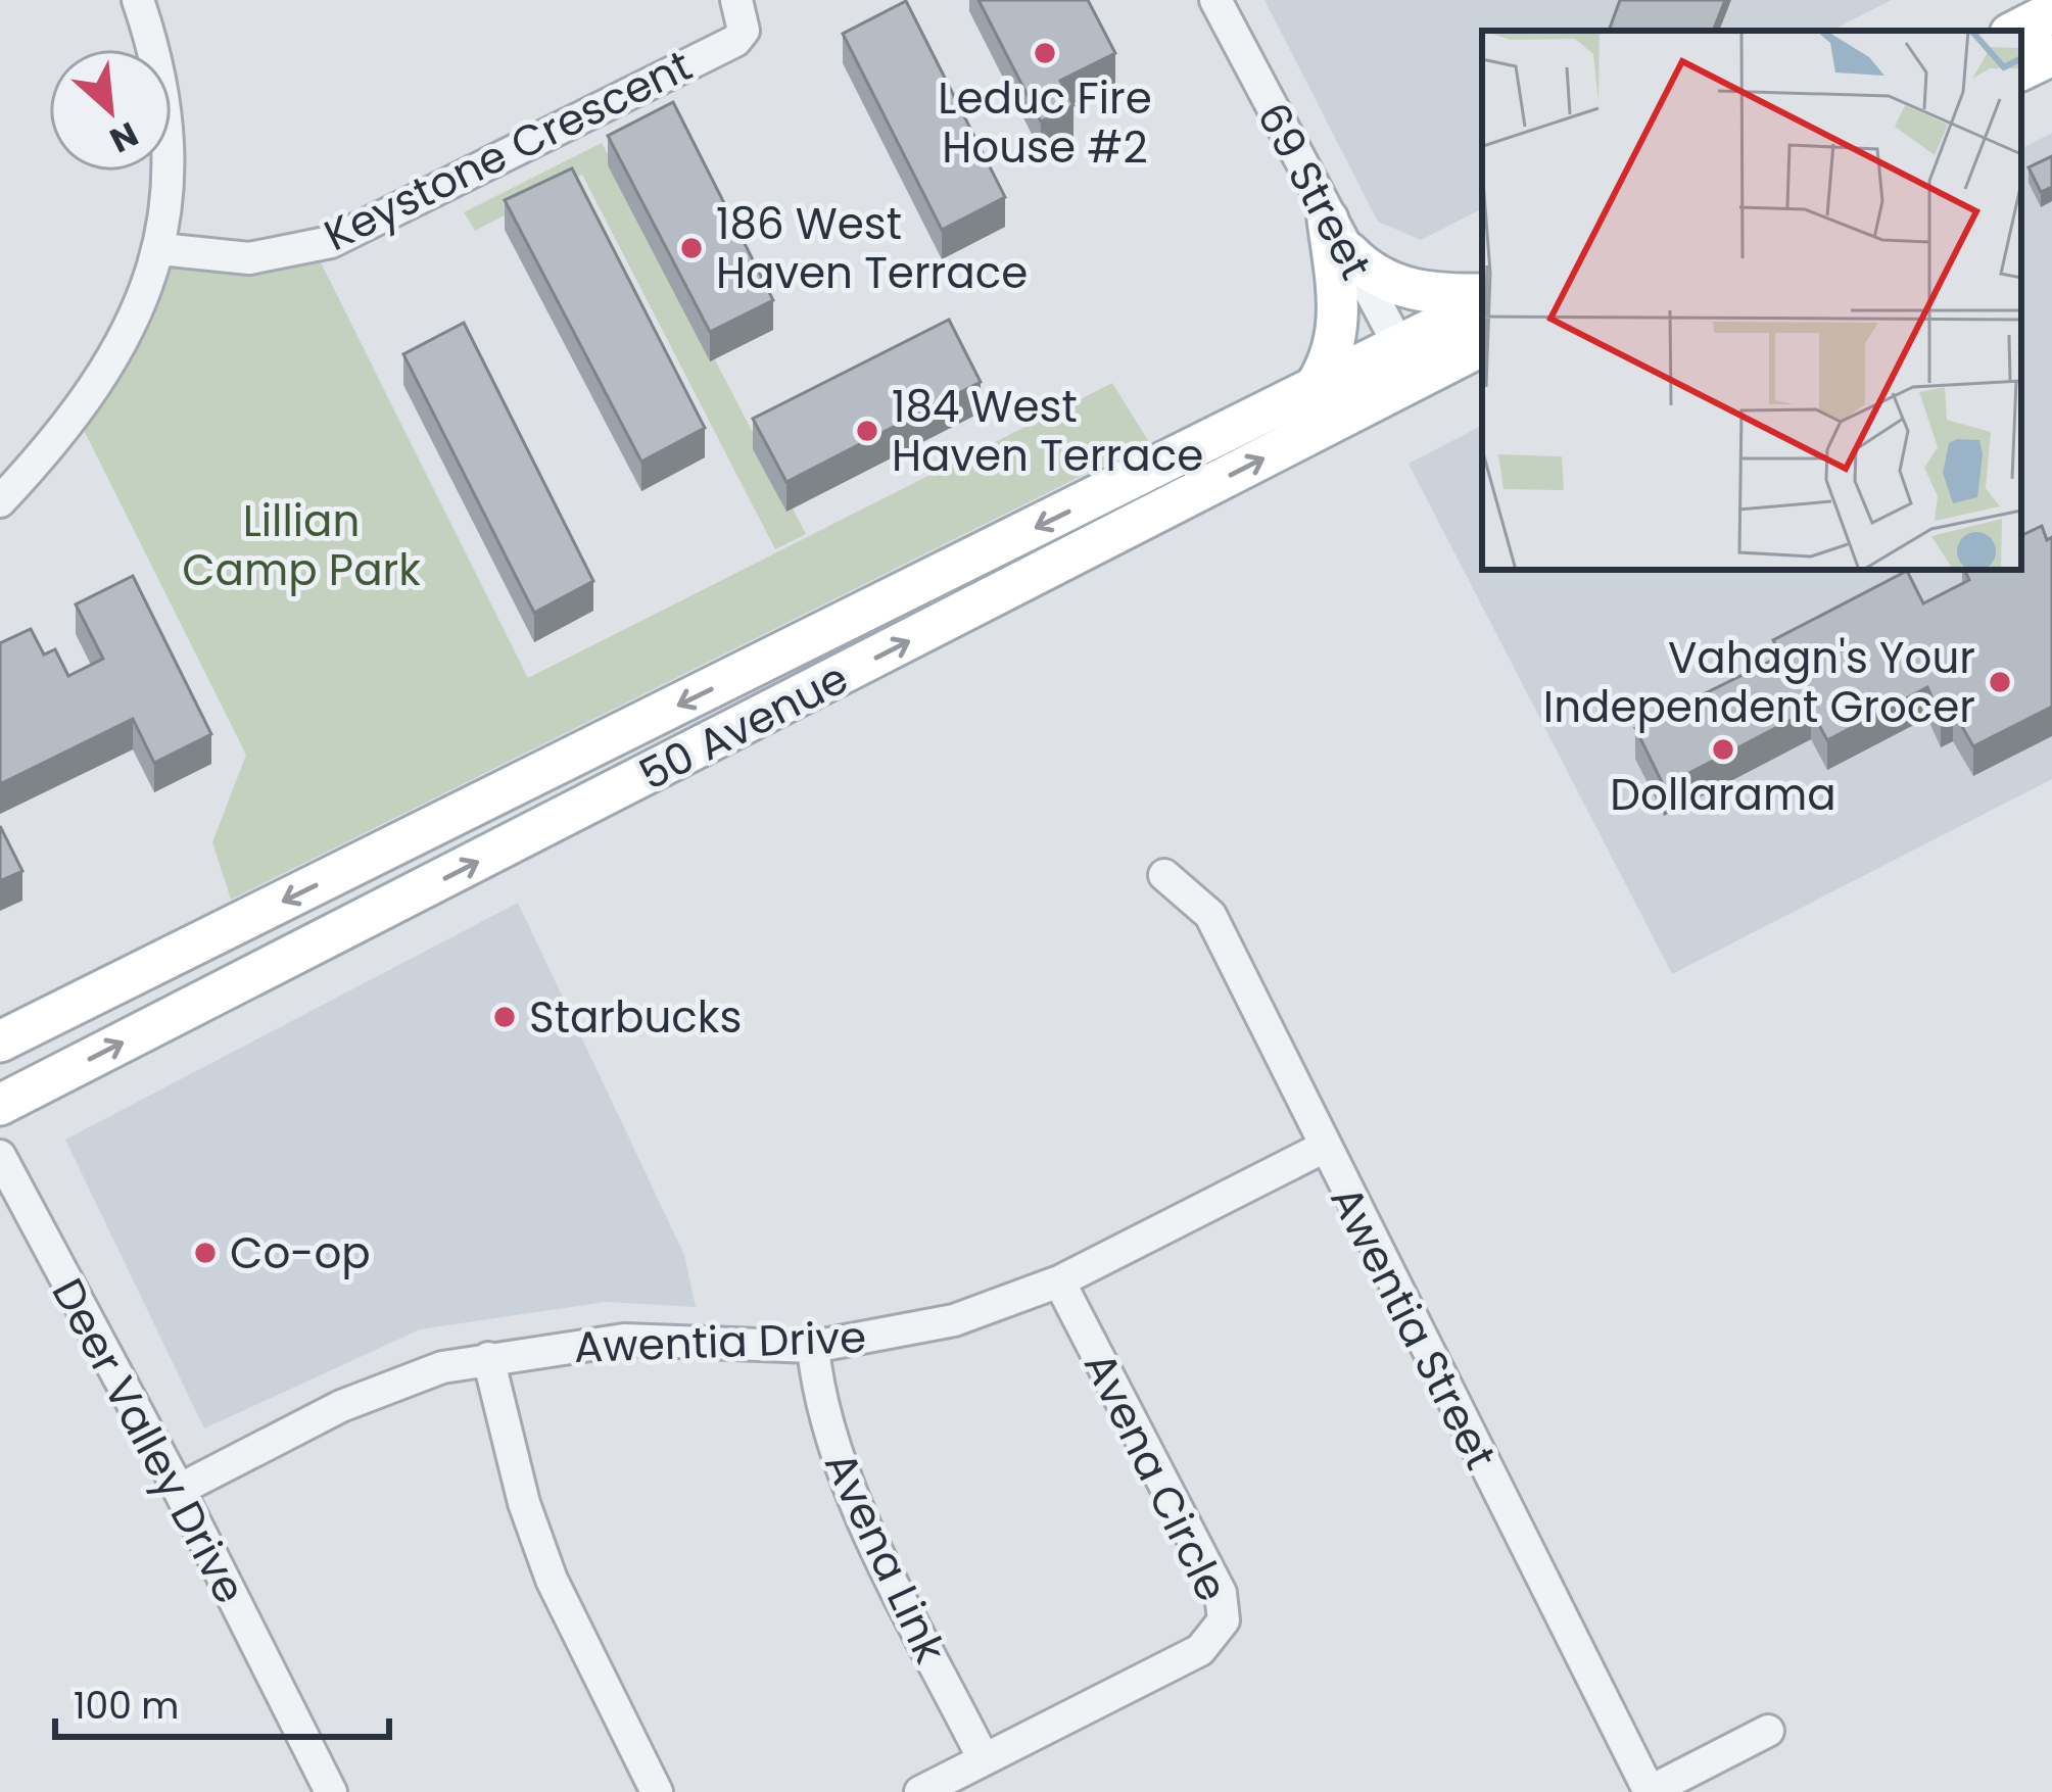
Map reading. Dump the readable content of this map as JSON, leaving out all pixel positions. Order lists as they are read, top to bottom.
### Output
{
  "streets": {
    "main road": ["50 Avenue"],
    "street": [
      "Keystone Crescent",
      "69 Street",
      "Awentia Street",
      "Awentia Drive",
      "Deer Valley Drive",
      "Avena Circle",
      "Avena Link"
    ]
  },
  "crossings": [
    ["69 Street", "50 Avenue"],
    ["Awentia Street", "Awentia Drive"],
    ["Awentia Drive", "Deer Valley Drive"],
    ["Awentia Drive", "Avena Circle"],
    ["Awentia Drive", "Avena Link"],
    ["Avena Circle", "Avena Link"]
  ],
  "parks": ["Lillian Camp Park"],
  "places": [
    "Leduc Fire House #2",
    "186 West Haven Terrace",
    "184 West Haven Terrace",
    "Vahagn's Your Independent Grocer",
    "Dollarama",
    "Starbucks",
    "Co-op"
  ],
  "scale_bar": "100 m",
  "north": "bottom right"
}
